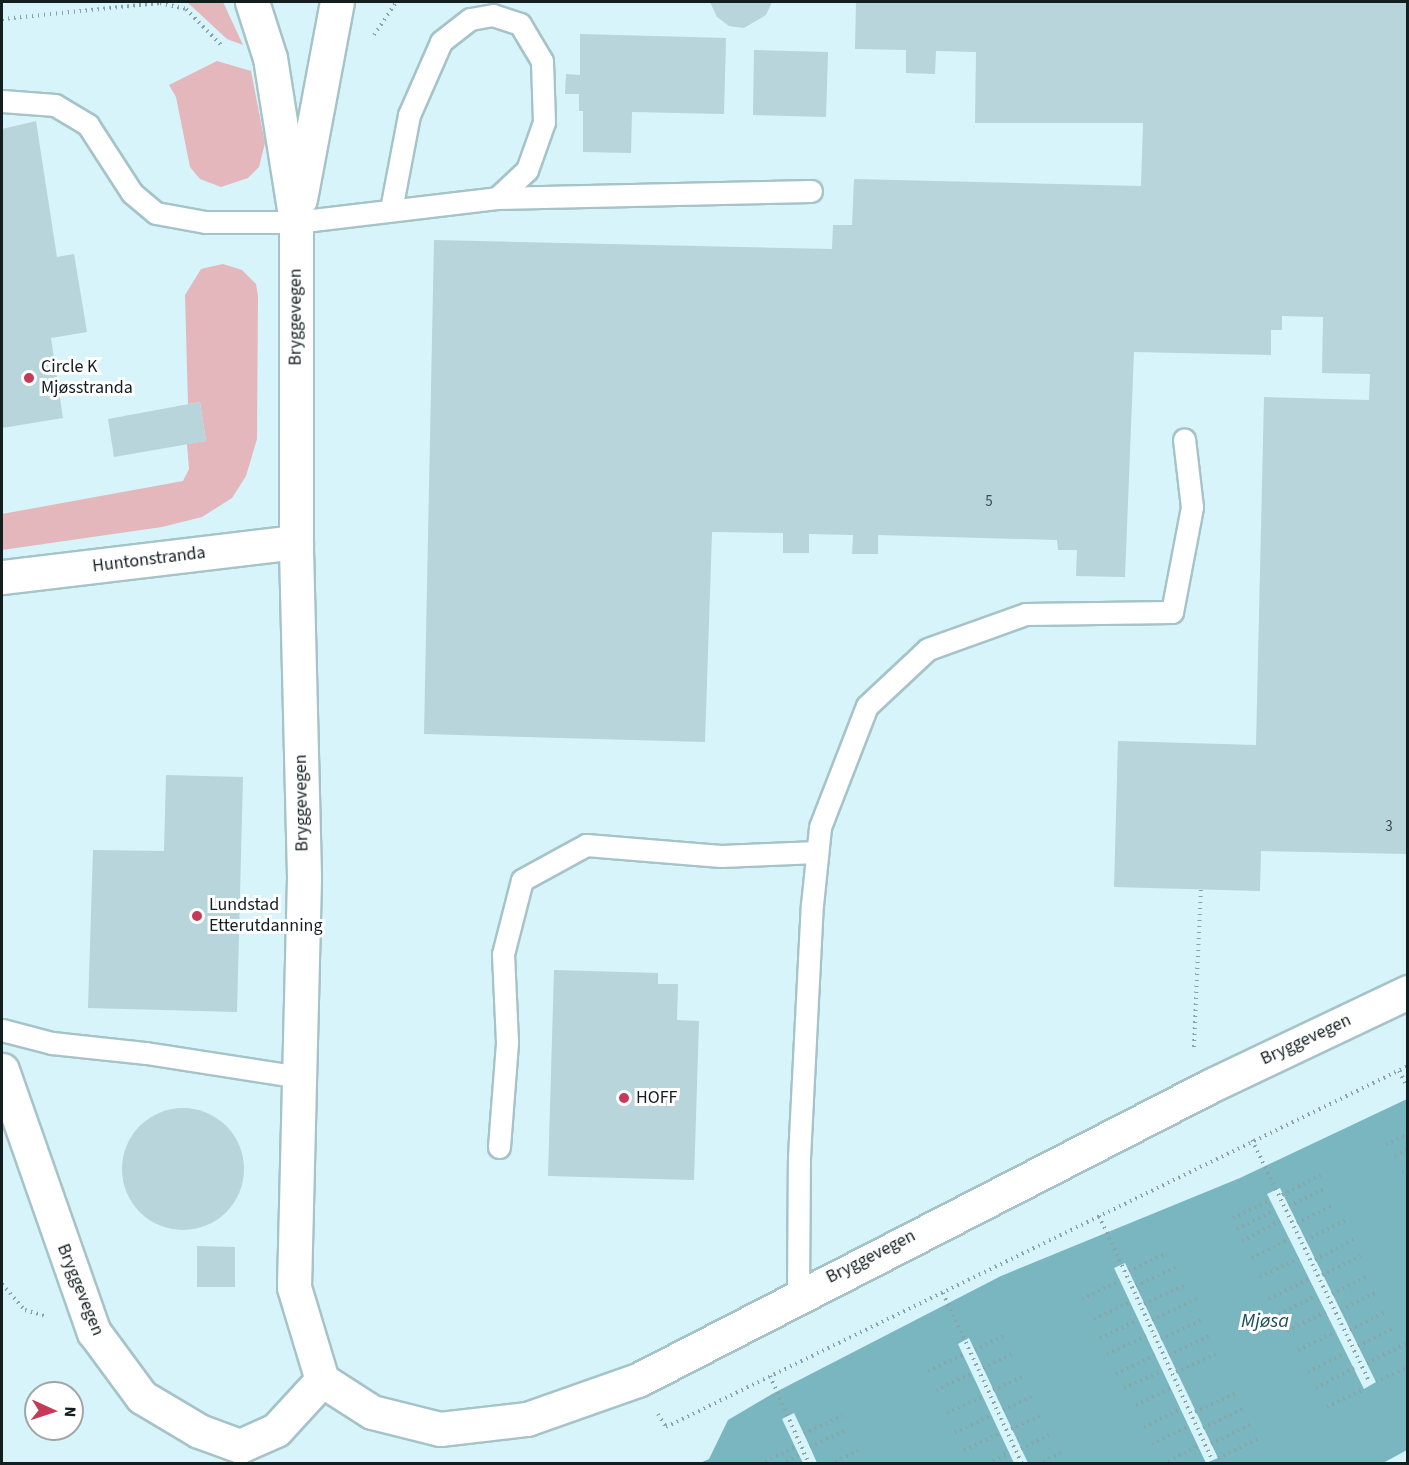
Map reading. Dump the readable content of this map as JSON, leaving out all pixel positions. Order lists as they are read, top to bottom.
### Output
{
  "streets": {
    "street": ["Bryggevegen", "Huntonstranda"]
  },
  "crossings": [
    ["Bryggevegen", "Huntonstranda"]
  ],
  "water": ["Mjøsa"],
  "places": ["Circle K Mjøsstranda", "Lundstad Etterutdanning", "HOFF"],
  "house_numbers": ["5", "3"],
  "north": "right"
}
